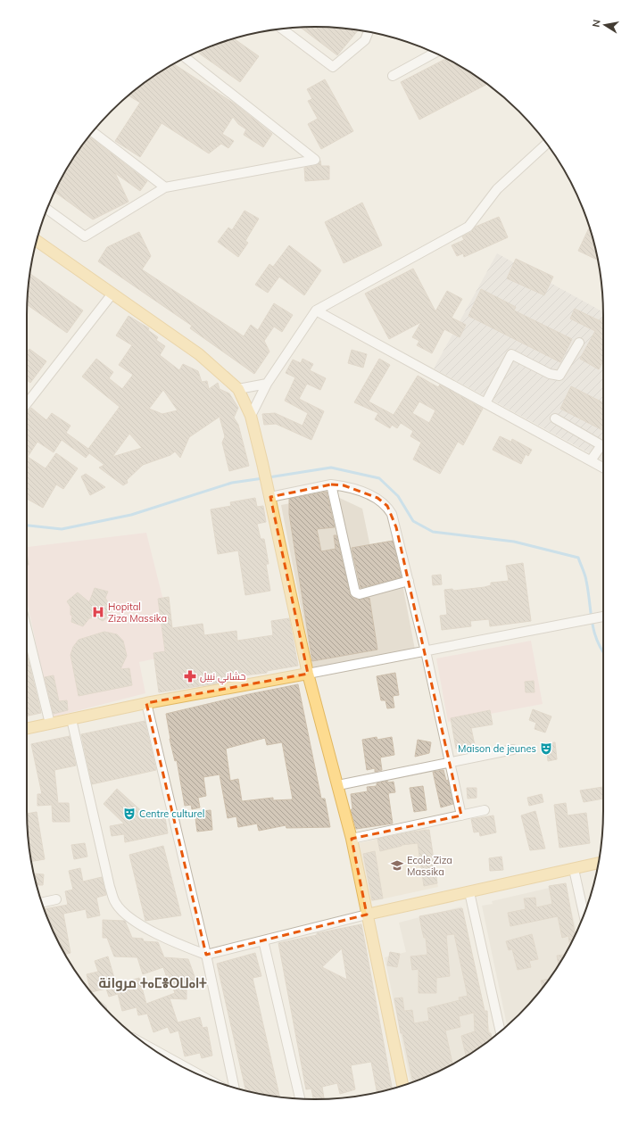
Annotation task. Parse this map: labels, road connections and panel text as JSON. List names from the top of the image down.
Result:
{
  "districts": ["مروانة ⵜⴰⵎⴻⵔⵡⴰⵏⵜ"],
  "places": {
    "hospital": ["Hopital Ziza Massika"],
    "pharmacy": ["حشاني نبيل"],
    "theatre": ["Maison de jeunes", "Centre culturel"],
    "school or university": ["Ecole Ziza Massika"]
  },
  "north": "left"
}
